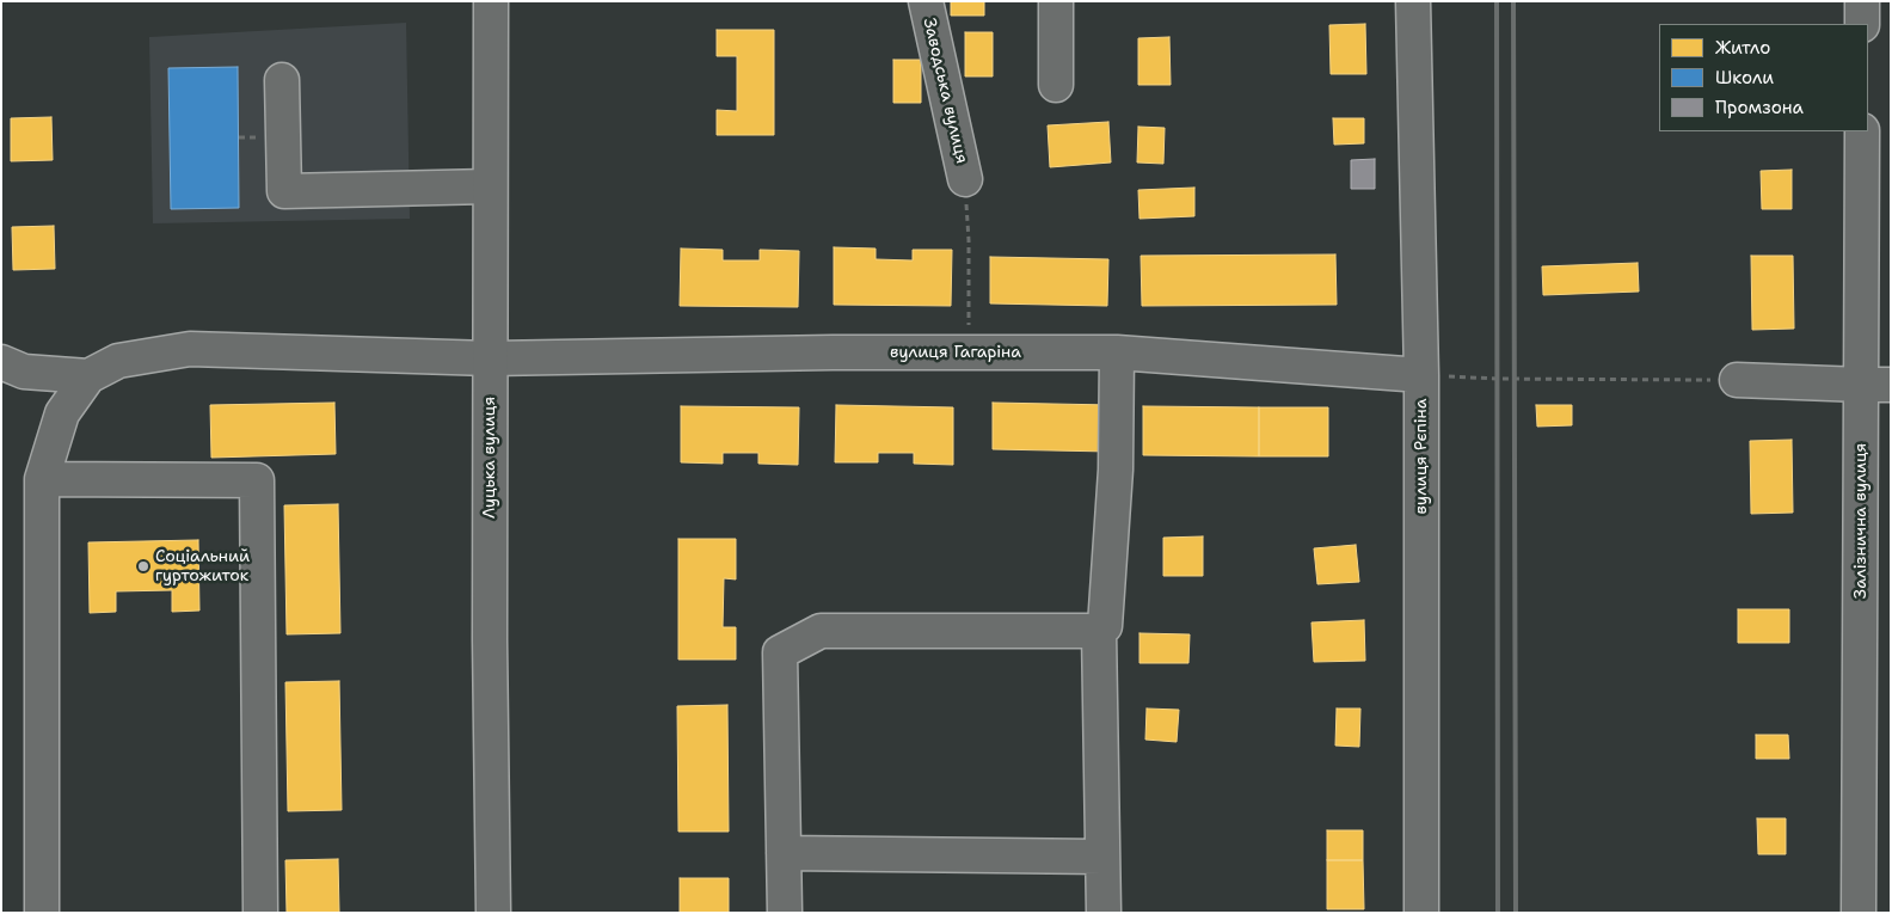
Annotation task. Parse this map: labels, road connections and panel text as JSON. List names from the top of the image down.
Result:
{
  "streets": {
    "street": [
      "Заводська вулиця",
      "вулиця Гагаріна",
      "вулиця Рєпіна",
      "Луцька вулиця",
      "Залізнична вулиця"
    ]
  },
  "crossings": [
    ["вулиця Гагаріна", "вулиця Рєпіна"],
    ["вулиця Гагаріна", "Луцька вулиця"]
  ],
  "places": ["Соціальний гуртожиток"],
  "legend": ["Житло", "Школи", "Промзона"]
}
